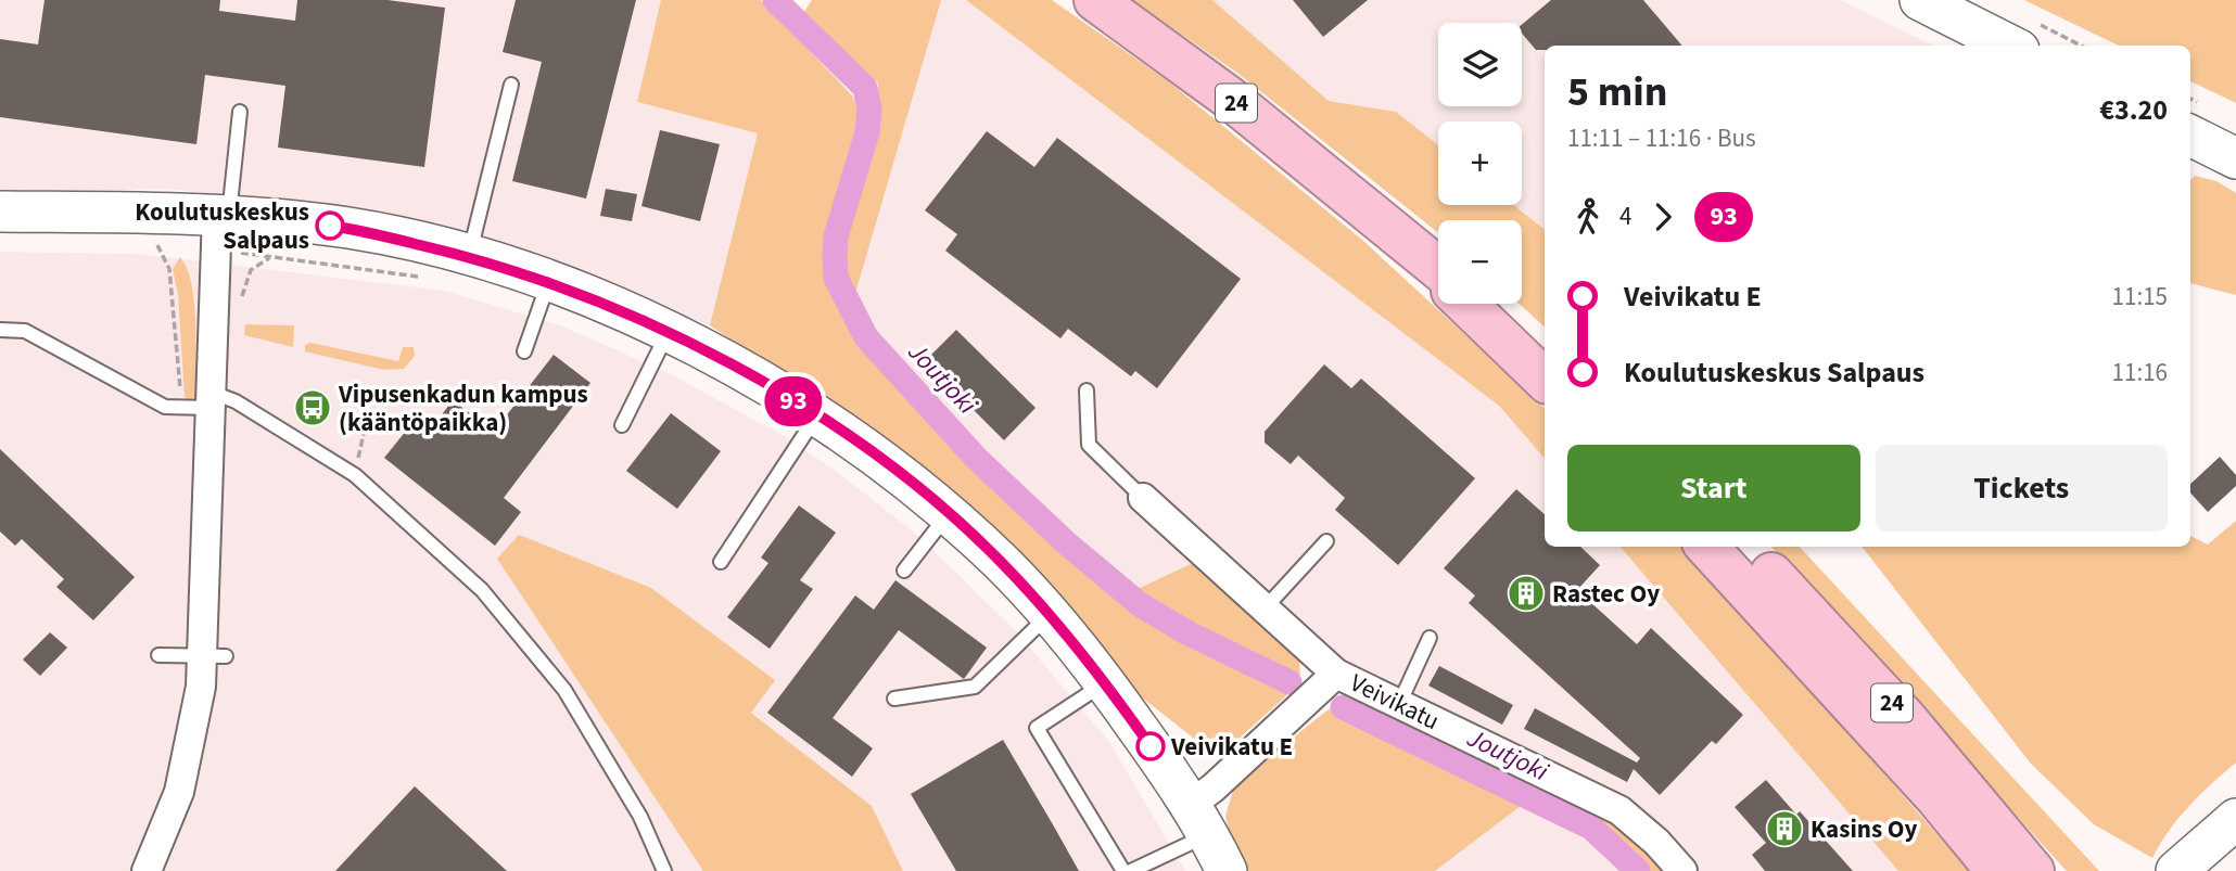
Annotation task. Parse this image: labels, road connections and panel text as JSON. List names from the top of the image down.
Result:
{
  "streets": {
    "highway": ["24"],
    "street": ["Veivikatu"]
  },
  "water": ["Joutjoki"],
  "places": {
    "other": ["Koulutuskeskus Salpaus", "Veivikatu E"],
    "bus stop": ["Vipusenkadun kampus (kääntöpaikka)"],
    "building": ["Rastec Oy", "Kasins Oy"]
  },
  "lines": ["bus line 93"],
  "page": {
    "on_map": "93",
    "map_buttons": ["+", "−"],
    "heading": ["5 min", "11:11 – 11:16 · Bus", "€3.20"],
    "legs": ["4", "93"],
    "list": [
      {
        "name": "Veivikatu E",
        "value": "11:15"
      },
      {
        "name": "Koulutuskeskus Salpaus",
        "value": "11:16"
      }
    ],
    "buttons": ["Start", "Tickets"]
  }
}
